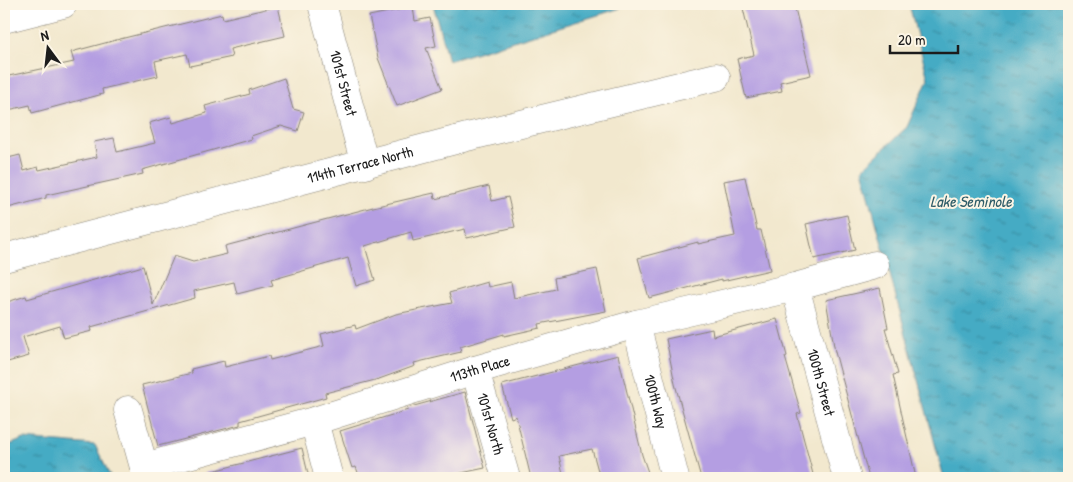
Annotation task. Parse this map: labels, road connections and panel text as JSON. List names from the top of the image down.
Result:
{
  "streets": {
    "street": [
      "101st Street",
      "114th Terrace North",
      "113th Place",
      "100th Street",
      "100th Way",
      "101st North"
    ]
  },
  "crossings": [
    ["101st Street", "114th Terrace North"],
    ["113th Place", "100th Street"],
    ["113th Place", "100th Way"],
    ["113th Place", "101st North"]
  ],
  "water": ["Lake Seminole"],
  "scale_bar": "20 m",
  "north": "top"
}
